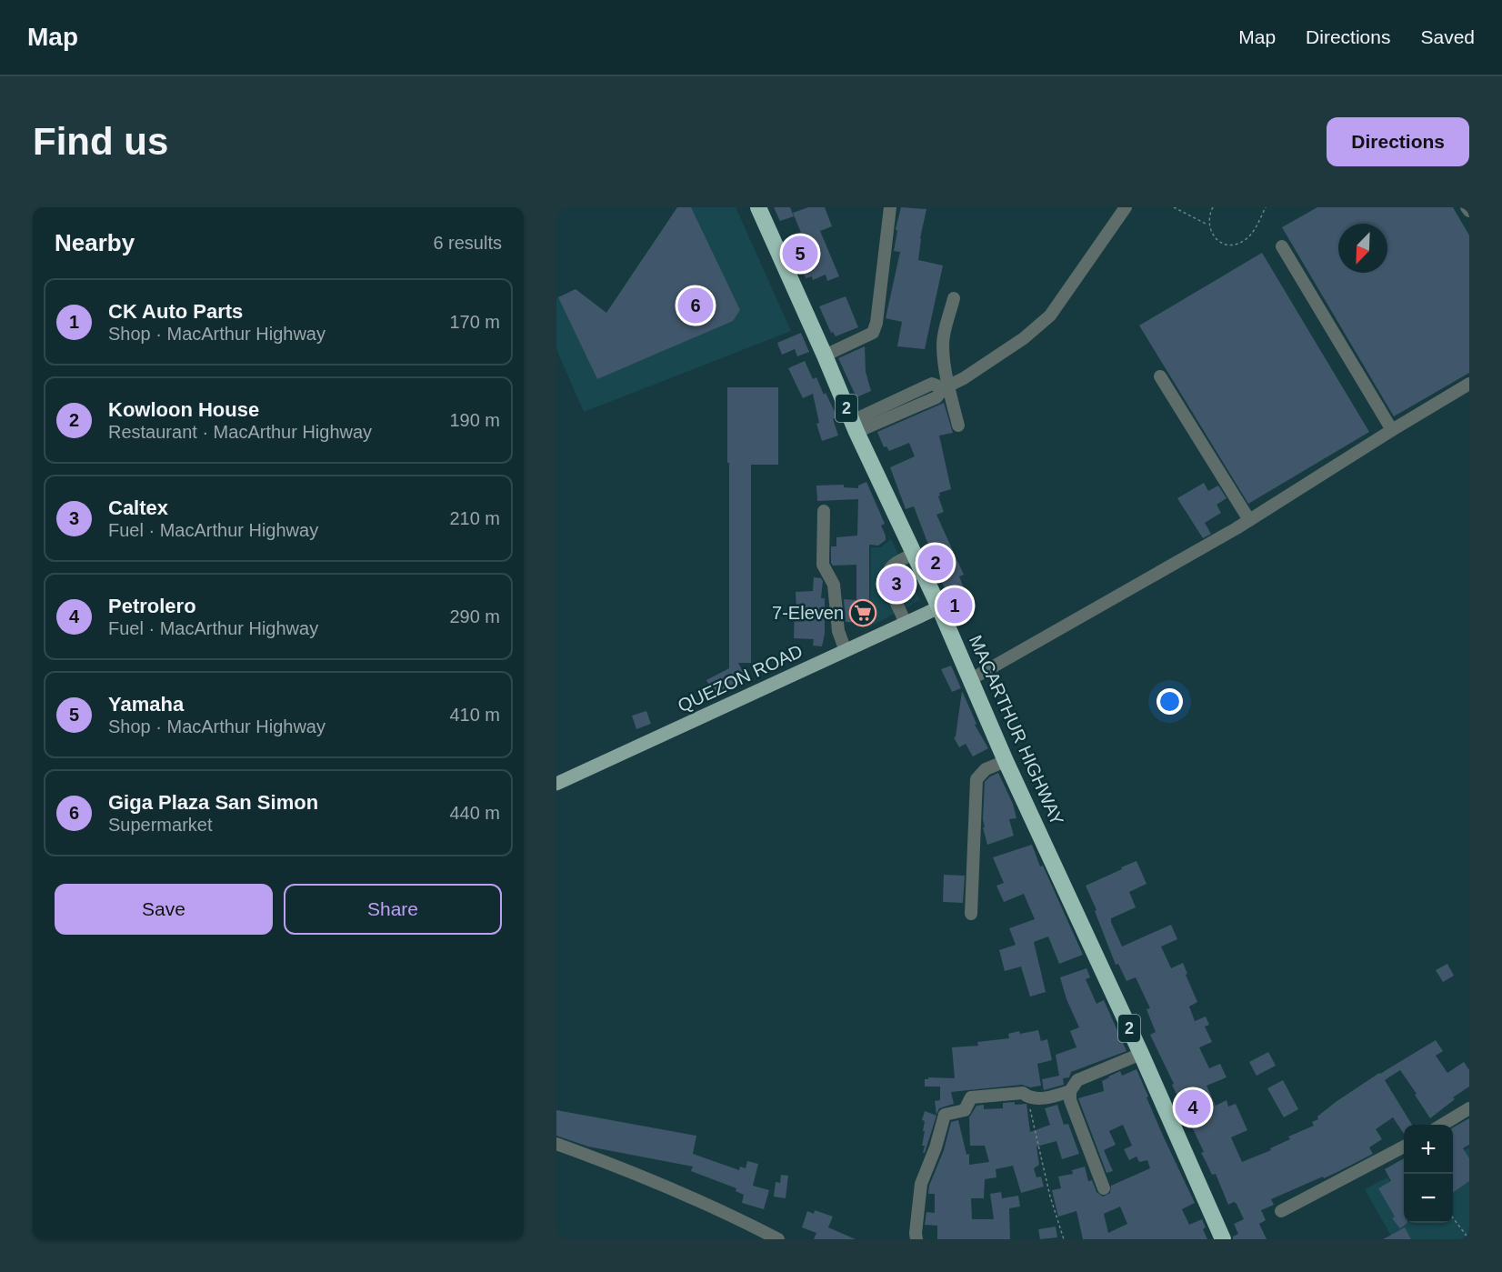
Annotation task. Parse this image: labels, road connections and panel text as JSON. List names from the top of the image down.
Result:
{
  "streets": {
    "highway": ["2", "MACARTHUR HIGHWAY"],
    "main road": ["QUEZON ROAD"]
  },
  "crossings": [
    ["QUEZON ROAD", "MACARTHUR HIGHWAY"]
  ],
  "places": {
    "supermarket": ["7-Eleven"]
  },
  "north": "bottom left",
  "page": {
    "header": "Map",
    "nav": ["Map", "Directions", "Saved"],
    "buttons": [
      "Directions",
      ["Save", "Share"]
    ],
    "title": "Find us",
    "heading": ["Nearby", "6 results"],
    "pins": [
      "5",
      "6",
      "2",
      "3",
      "1",
      "4"
    ],
    "list": [
      {
        "mark": "1",
        "name": "CK Auto Parts",
        "note": "Shop · MacArthur Highway",
        "value": "170 m"
      },
      {
        "mark": "2",
        "name": "Kowloon House",
        "note": "Restaurant · MacArthur Highway",
        "value": "190 m"
      },
      {
        "mark": "3",
        "name": "Caltex",
        "note": "Fuel · MacArthur Highway",
        "value": "210 m"
      },
      {
        "mark": "4",
        "name": "Petrolero",
        "note": "Fuel · MacArthur Highway",
        "value": "290 m"
      },
      {
        "mark": "5",
        "name": "Yamaha",
        "note": "Shop · MacArthur Highway",
        "value": "410 m"
      },
      {
        "mark": "6",
        "name": "Giga Plaza San Simon",
        "note": "Supermarket",
        "value": "440 m"
      }
    ],
    "map_buttons": ["+", "−"]
  }
}
